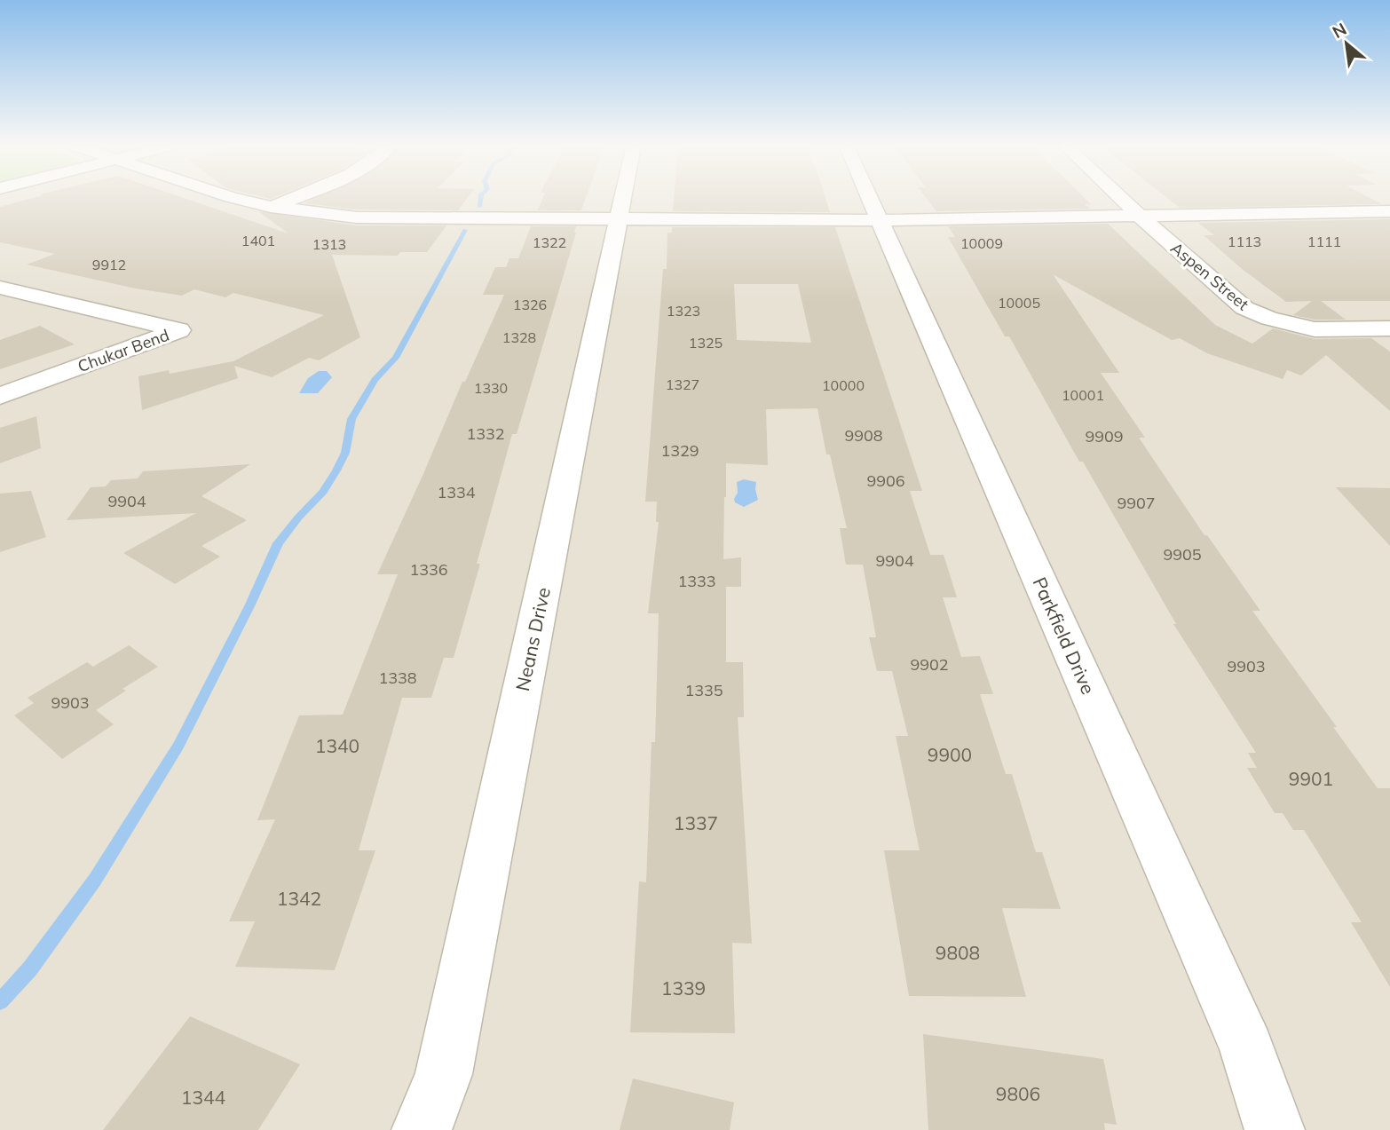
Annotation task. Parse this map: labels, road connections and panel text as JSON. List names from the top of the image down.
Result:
{
  "streets": {
    "street": [
      "Aspen Street",
      "Chukar Bend",
      "Parkfield Drive",
      "Neans Drive"
    ]
  },
  "house_numbers": [
    "1401",
    "1113",
    "1111",
    "1322",
    "10009",
    "1313",
    "9912",
    "10005",
    "1326",
    "1323",
    "1328",
    "1325",
    "1327",
    "10000",
    "1330",
    "10001",
    "1332",
    "9908",
    "9909",
    "1329",
    "9906",
    "1334",
    "9904",
    "9907",
    "9905",
    "9904",
    "1336",
    "1333",
    "9902",
    "9903",
    "1338",
    "1335",
    "9903",
    "1340",
    "9900",
    "9901",
    "1337",
    "1342",
    "9808",
    "1339",
    "9806",
    "1344"
  ],
  "north": "top left"
}
